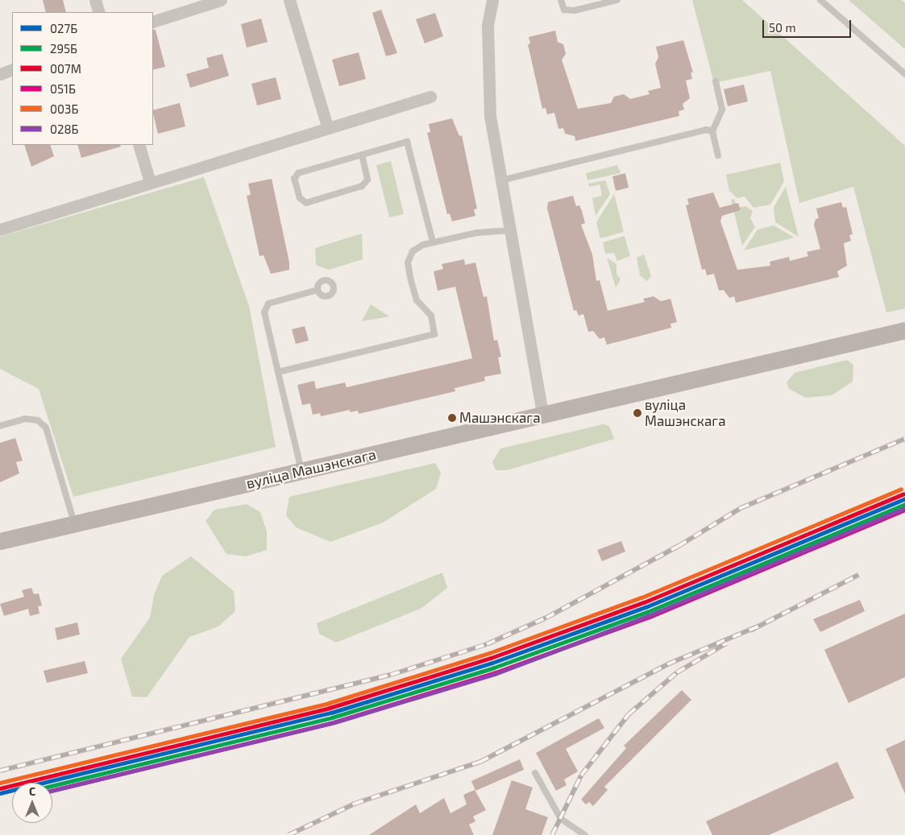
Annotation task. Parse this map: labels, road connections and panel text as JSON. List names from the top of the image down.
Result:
{
  "streets": {
    "main road": ["вуліца Машэнскага"]
  },
  "places": ["вуліца Машэнскага", "Машэнскага"],
  "lines": [
    "transit line 003Б",
    "transit line 007М",
    "transit line 027Б",
    "transit line 295Б",
    "transit line 028Б",
    "transit line 051Б"
  ],
  "legend": [
    "027Б",
    "295Б",
    "007М",
    "051Б",
    "003Б",
    "028Б"
  ],
  "scale_bar": "50 m",
  "north": "top"
}
